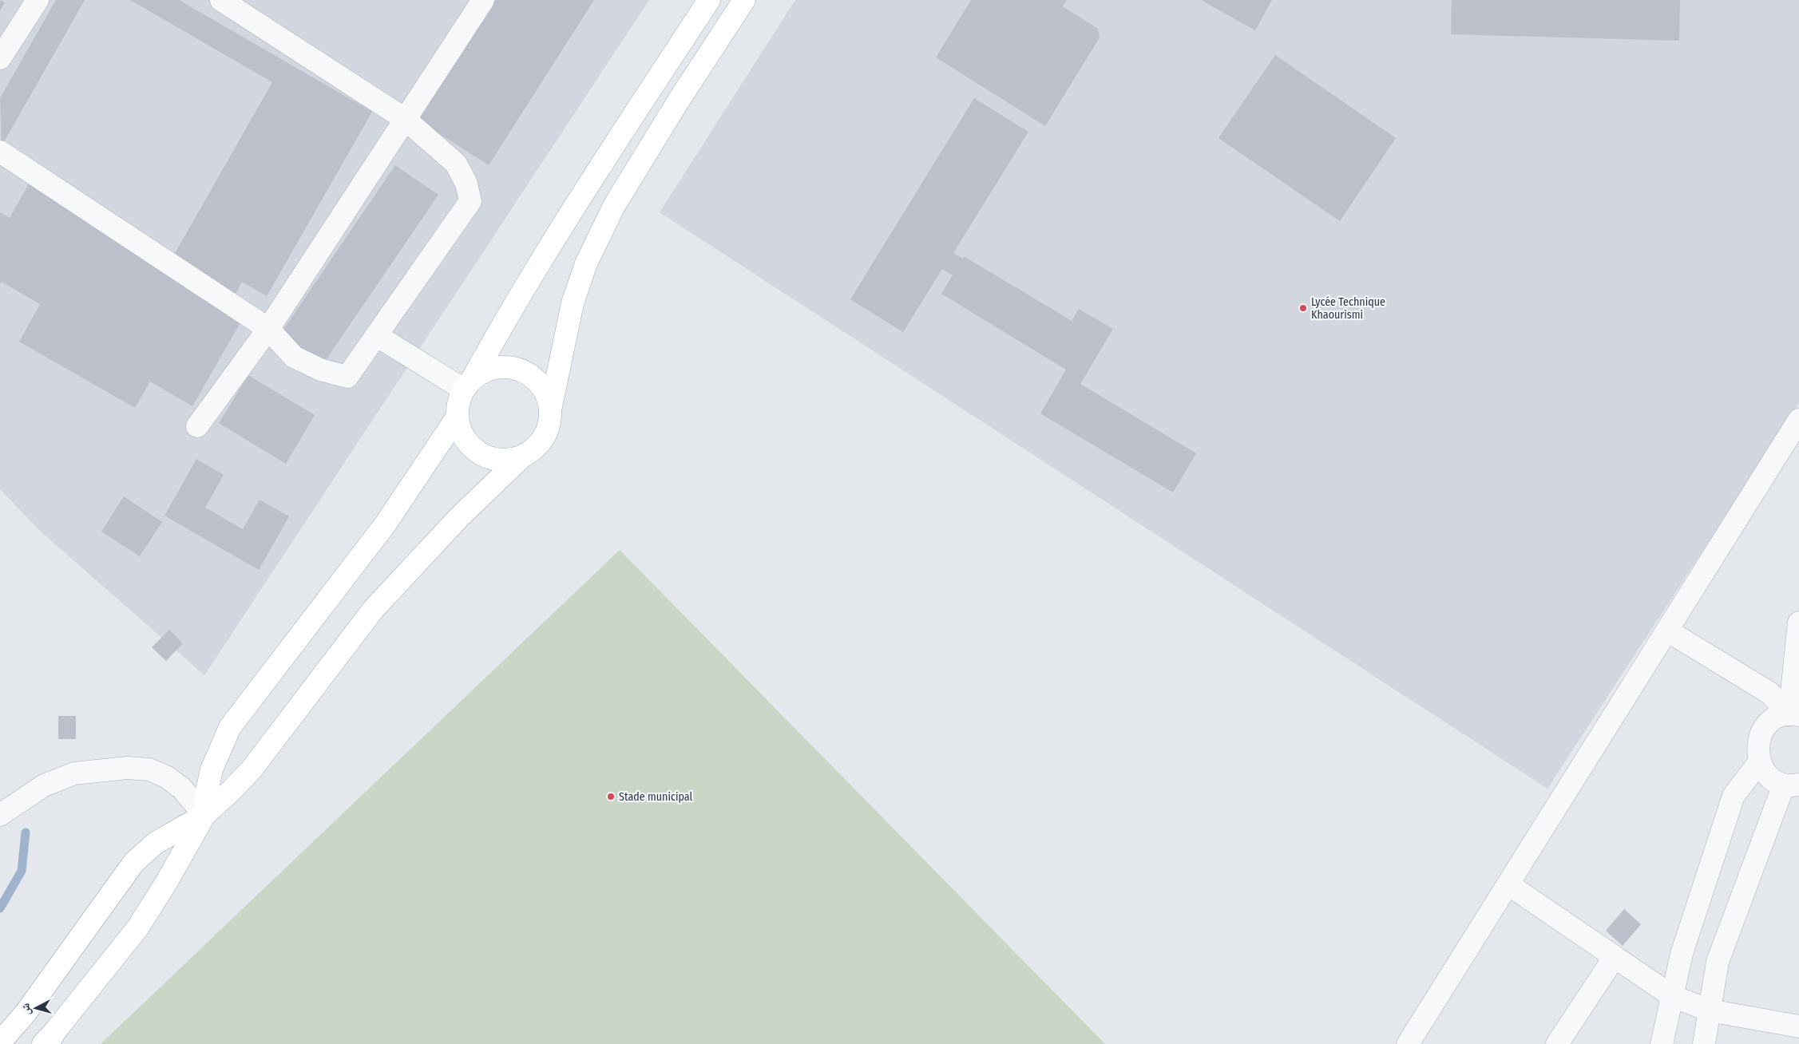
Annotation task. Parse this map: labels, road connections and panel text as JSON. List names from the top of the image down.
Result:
{
  "places": ["Lycée Technique Khaourismi", "Stade municipal"],
  "north": "left"
}
